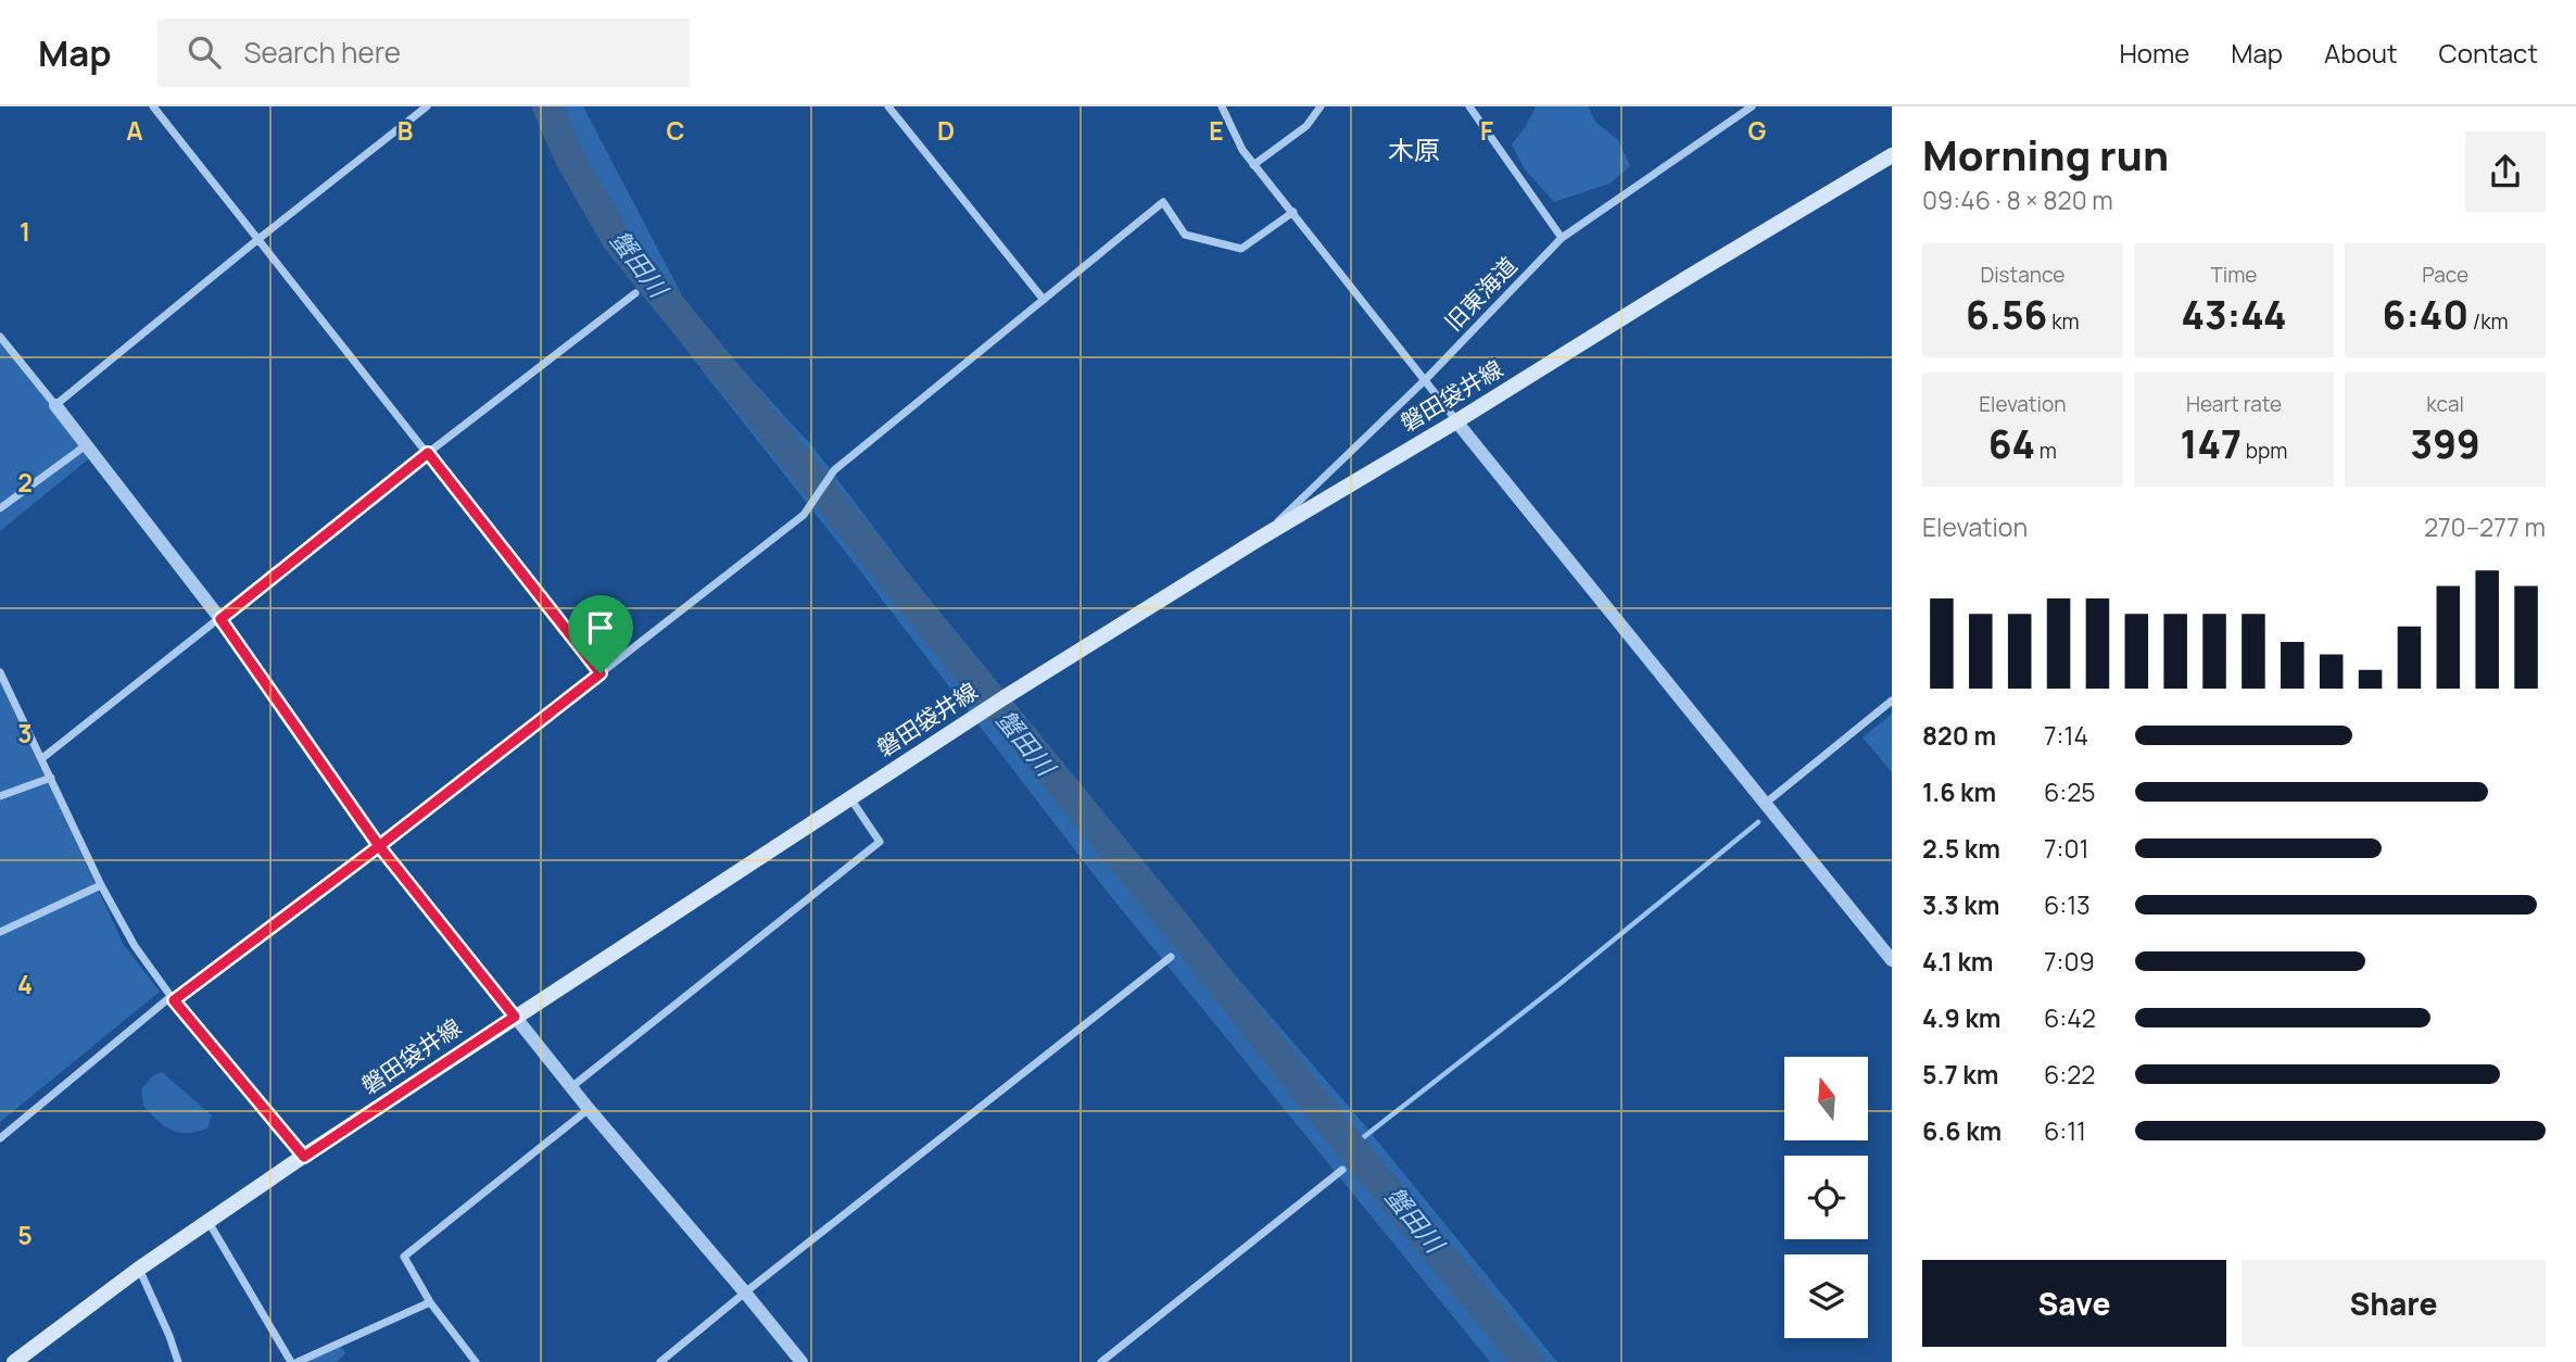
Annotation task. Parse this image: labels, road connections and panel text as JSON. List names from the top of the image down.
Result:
{
  "streets": {
    "main road": ["磐田袋井線"],
    "street": ["旧東海道"]
  },
  "crossings": [
    ["旧東海道", "磐田袋井線"]
  ],
  "districts": ["木原"],
  "water": ["蟹田川"],
  "north": "top",
  "page": {
    "header": "Map",
    "search": "Search here",
    "nav": [
      "Home",
      "Map",
      "About",
      "Contact"
    ],
    "heading": ["Morning run", "09:46 · 8 × 820 m"],
    "stats": [
      ["Distance", "6.56 km"],
      ["Time", "43:44"],
      ["Pace", "6:40 /km"],
      ["Elevation", "64 m"],
      ["Heart rate", "147 bpm"],
      ["kcal", "399"]
    ],
    "chart": ["Elevation", "270–277 m"],
    "list": [
      {
        "name": "820 m",
        "note": "7:14"
      },
      {
        "name": "1.6 km",
        "note": "6:25"
      },
      {
        "name": "2.5 km",
        "note": "7:01"
      },
      {
        "name": "3.3 km",
        "note": "6:13"
      },
      {
        "name": "4.1 km",
        "note": "7:09"
      },
      {
        "name": "4.9 km",
        "note": "6:42"
      },
      {
        "name": "5.7 km",
        "note": "6:22"
      },
      {
        "name": "6.6 km",
        "note": "6:11"
      }
    ],
    "buttons": ["Save", "Share"]
  },
  "grid": {
    "columns": [
      "A",
      "B",
      "C",
      "D",
      "E",
      "F",
      "G"
    ],
    "rows": [
      "1",
      "2",
      "3",
      "4",
      "5"
    ]
  }
}
